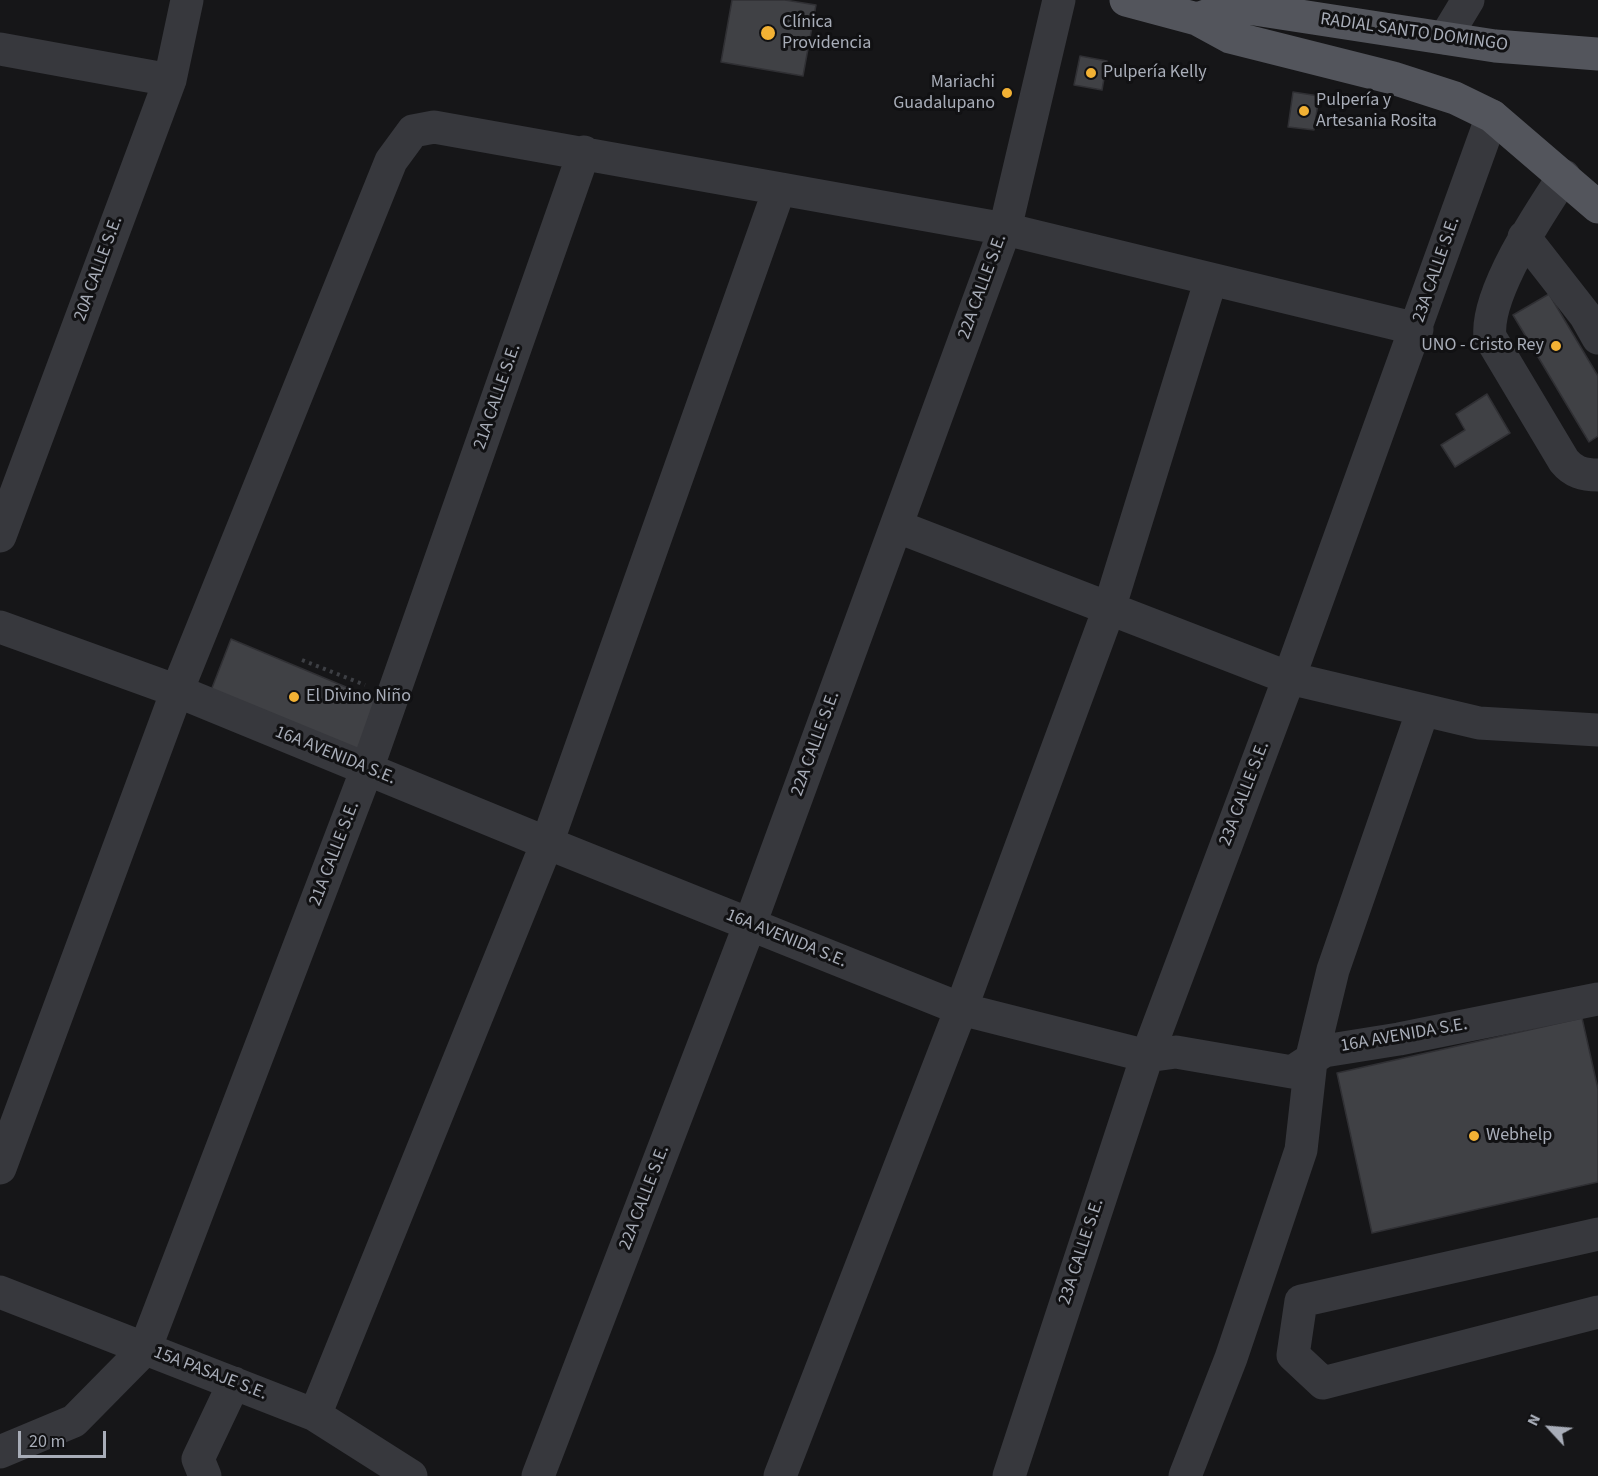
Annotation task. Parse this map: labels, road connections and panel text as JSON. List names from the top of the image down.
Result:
{
  "streets": {
    "main road": ["RADIAL SANTO DOMINGO"],
    "street": [
      "20A CALLE S.E.",
      "23A CALLE S.E.",
      "22A CALLE S.E.",
      "21A CALLE S.E.",
      "16A AVENIDA S.E.",
      "15A PASAJE S.E."
    ]
  },
  "crossings": [
    ["23A CALLE S.E.", "16A AVENIDA S.E."],
    ["22A CALLE S.E.", "16A AVENIDA S.E."],
    ["21A CALLE S.E.", "16A AVENIDA S.E."],
    ["21A CALLE S.E.", "15A PASAJE S.E."]
  ],
  "places": [
    "Clínica Providencia",
    "Pulpería Kelly",
    "Mariachi Guadalupano",
    "Pulpería y Artesania Rosita",
    "UNO - Cristo Rey",
    "El Divino Niño",
    "Webhelp"
  ],
  "scale_bar": "20 m",
  "north": "top left"
}
